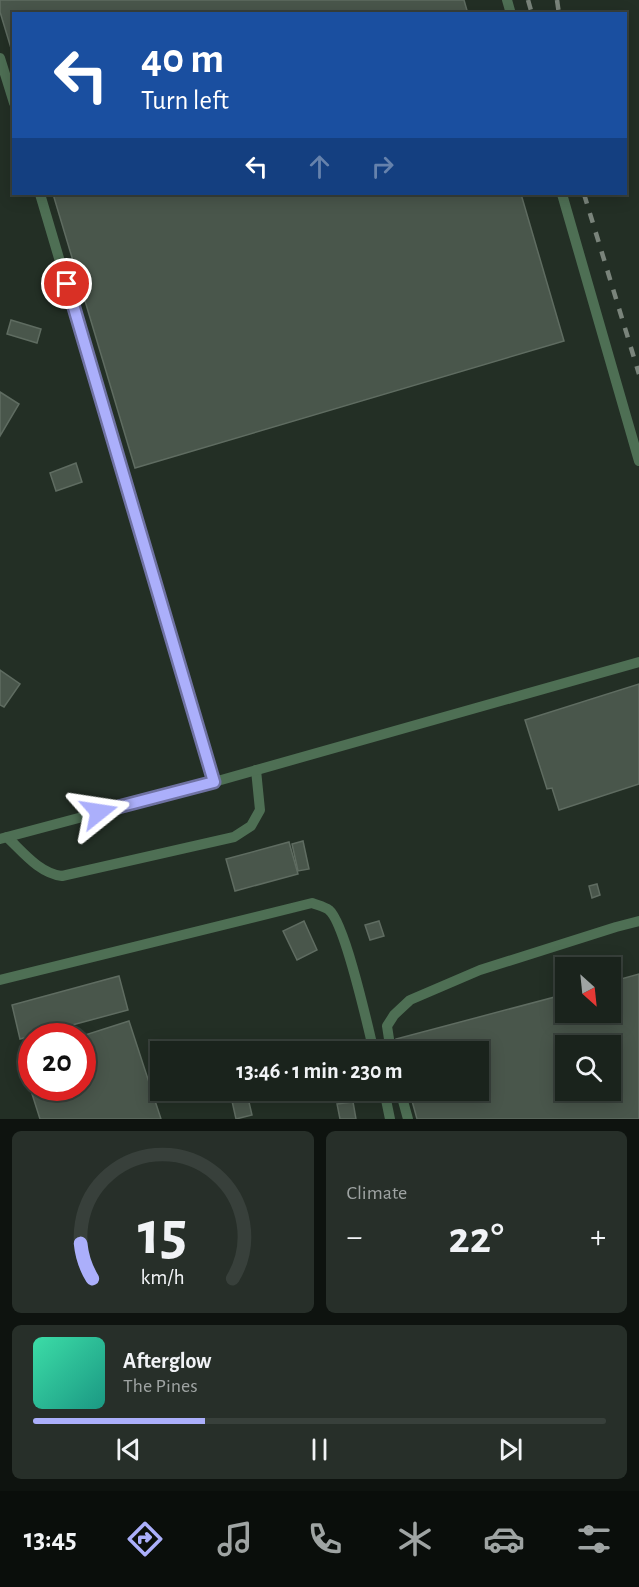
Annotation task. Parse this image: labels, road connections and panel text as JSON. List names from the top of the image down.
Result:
{
  "north": "bottom right",
  "page": {
    "turn": ["40 m", "Turn left"],
    "limit": "20",
    "trip": "13:46 · 1 min · 230 m",
    "tile": "Climate",
    "heat": ["−", "22°", "+"],
    "song": ["Afterglow", "The Pines"],
    "tabs": "13:45",
    "gauge": ["15", "km/h"]
  }
}
